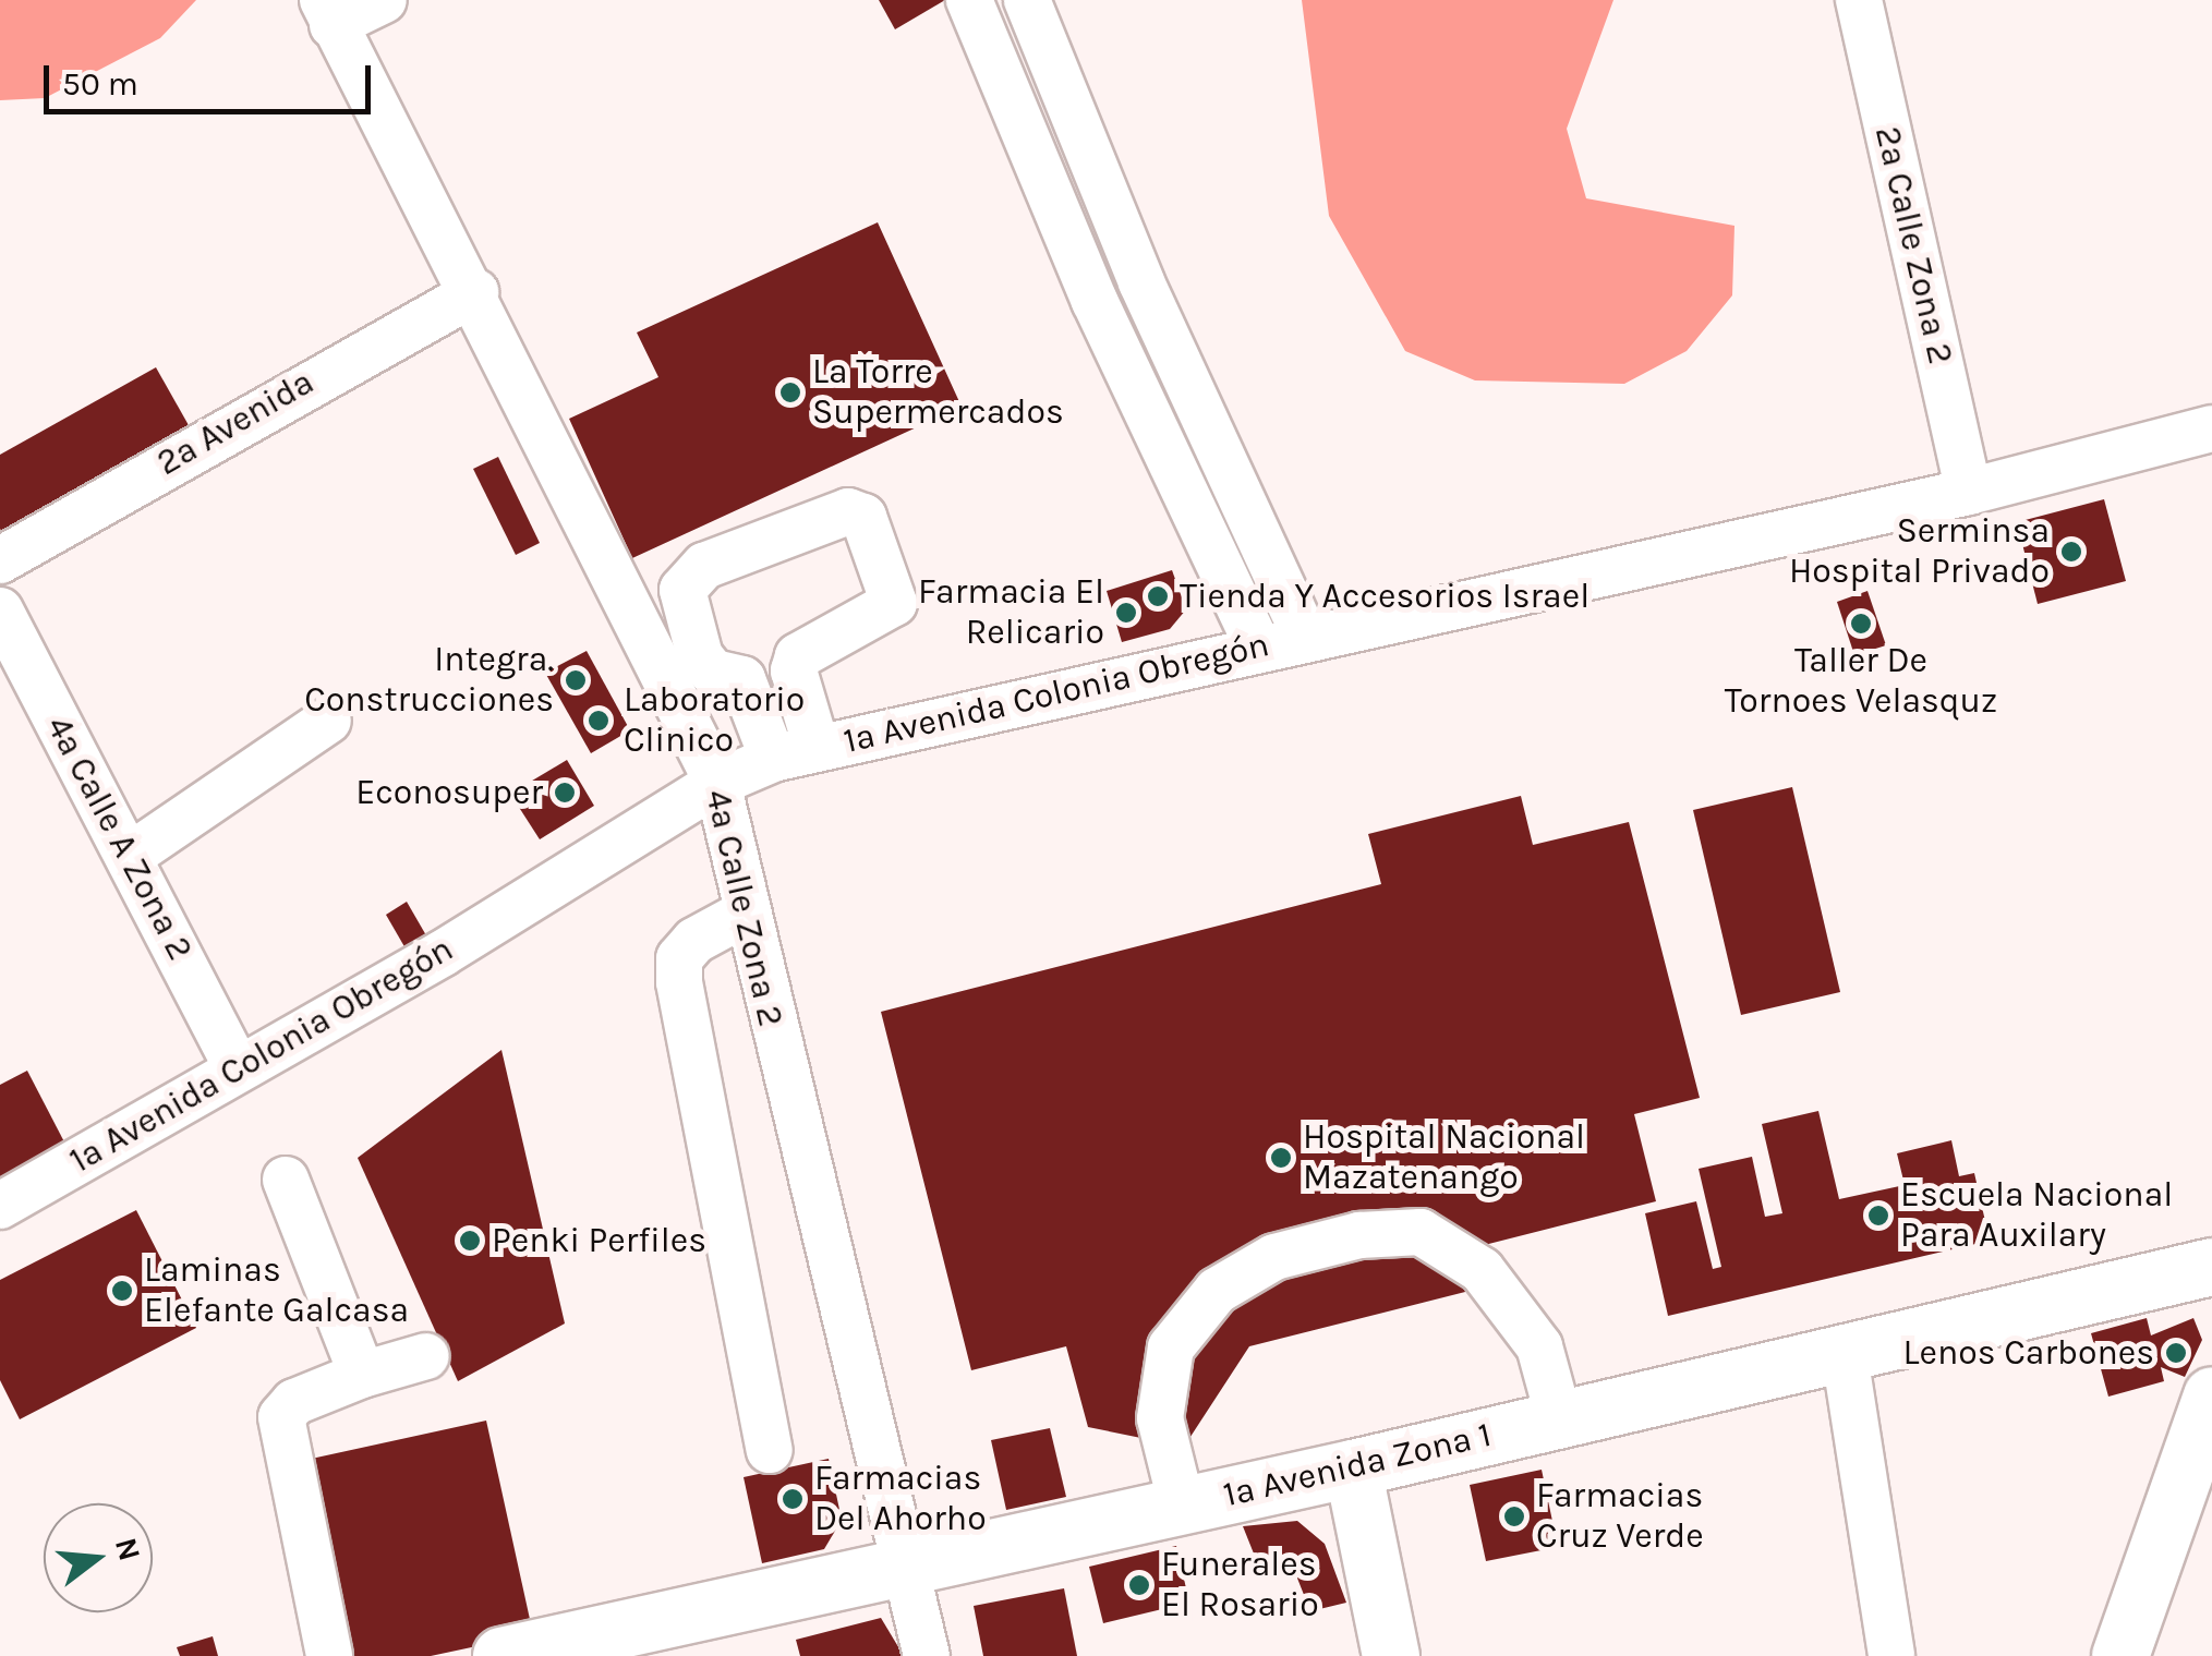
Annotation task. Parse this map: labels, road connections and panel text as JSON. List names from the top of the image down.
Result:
{
  "streets": {
    "main road": ["1a Avenida Zona 1"],
    "street": [
      "2a Calle Zona 2",
      "2a Avenida",
      "1a Avenida Colonia Obregón",
      "4a Calle A Zona 2",
      "4a Calle Zona 2"
    ]
  },
  "crossings": [
    ["2a Calle Zona 2", "1a Avenida Colonia Obregón"],
    ["2a Avenida", "4a Calle Zona 2"],
    ["1a Avenida Colonia Obregón", "4a Calle A Zona 2"],
    ["1a Avenida Colonia Obregón", "4a Calle Zona 2"],
    ["4a Calle Zona 2", "1a Avenida Zona 1"]
  ],
  "places": [
    "La Torre Supermercados",
    "Serminsa Hospital Privado",
    "Tienda Y Accesorios Israel",
    "Farmacia El Relicario",
    "Taller De Tornoes Velasquz",
    "Integra. Construcciones",
    "Laboratorio Clinico",
    "Econosuper",
    "Hospital Nacional Mazatenango",
    "Escuela Nacional Para Auxilary",
    "Penki Perfiles",
    "Laminas Elefante Galcasa",
    "Lenos Carbones",
    "Farmacias Del Ahorho",
    "Farmacias Cruz Verde",
    "Funerales El Rosario"
  ],
  "scale_bar": "50 m",
  "north": "right"
}
